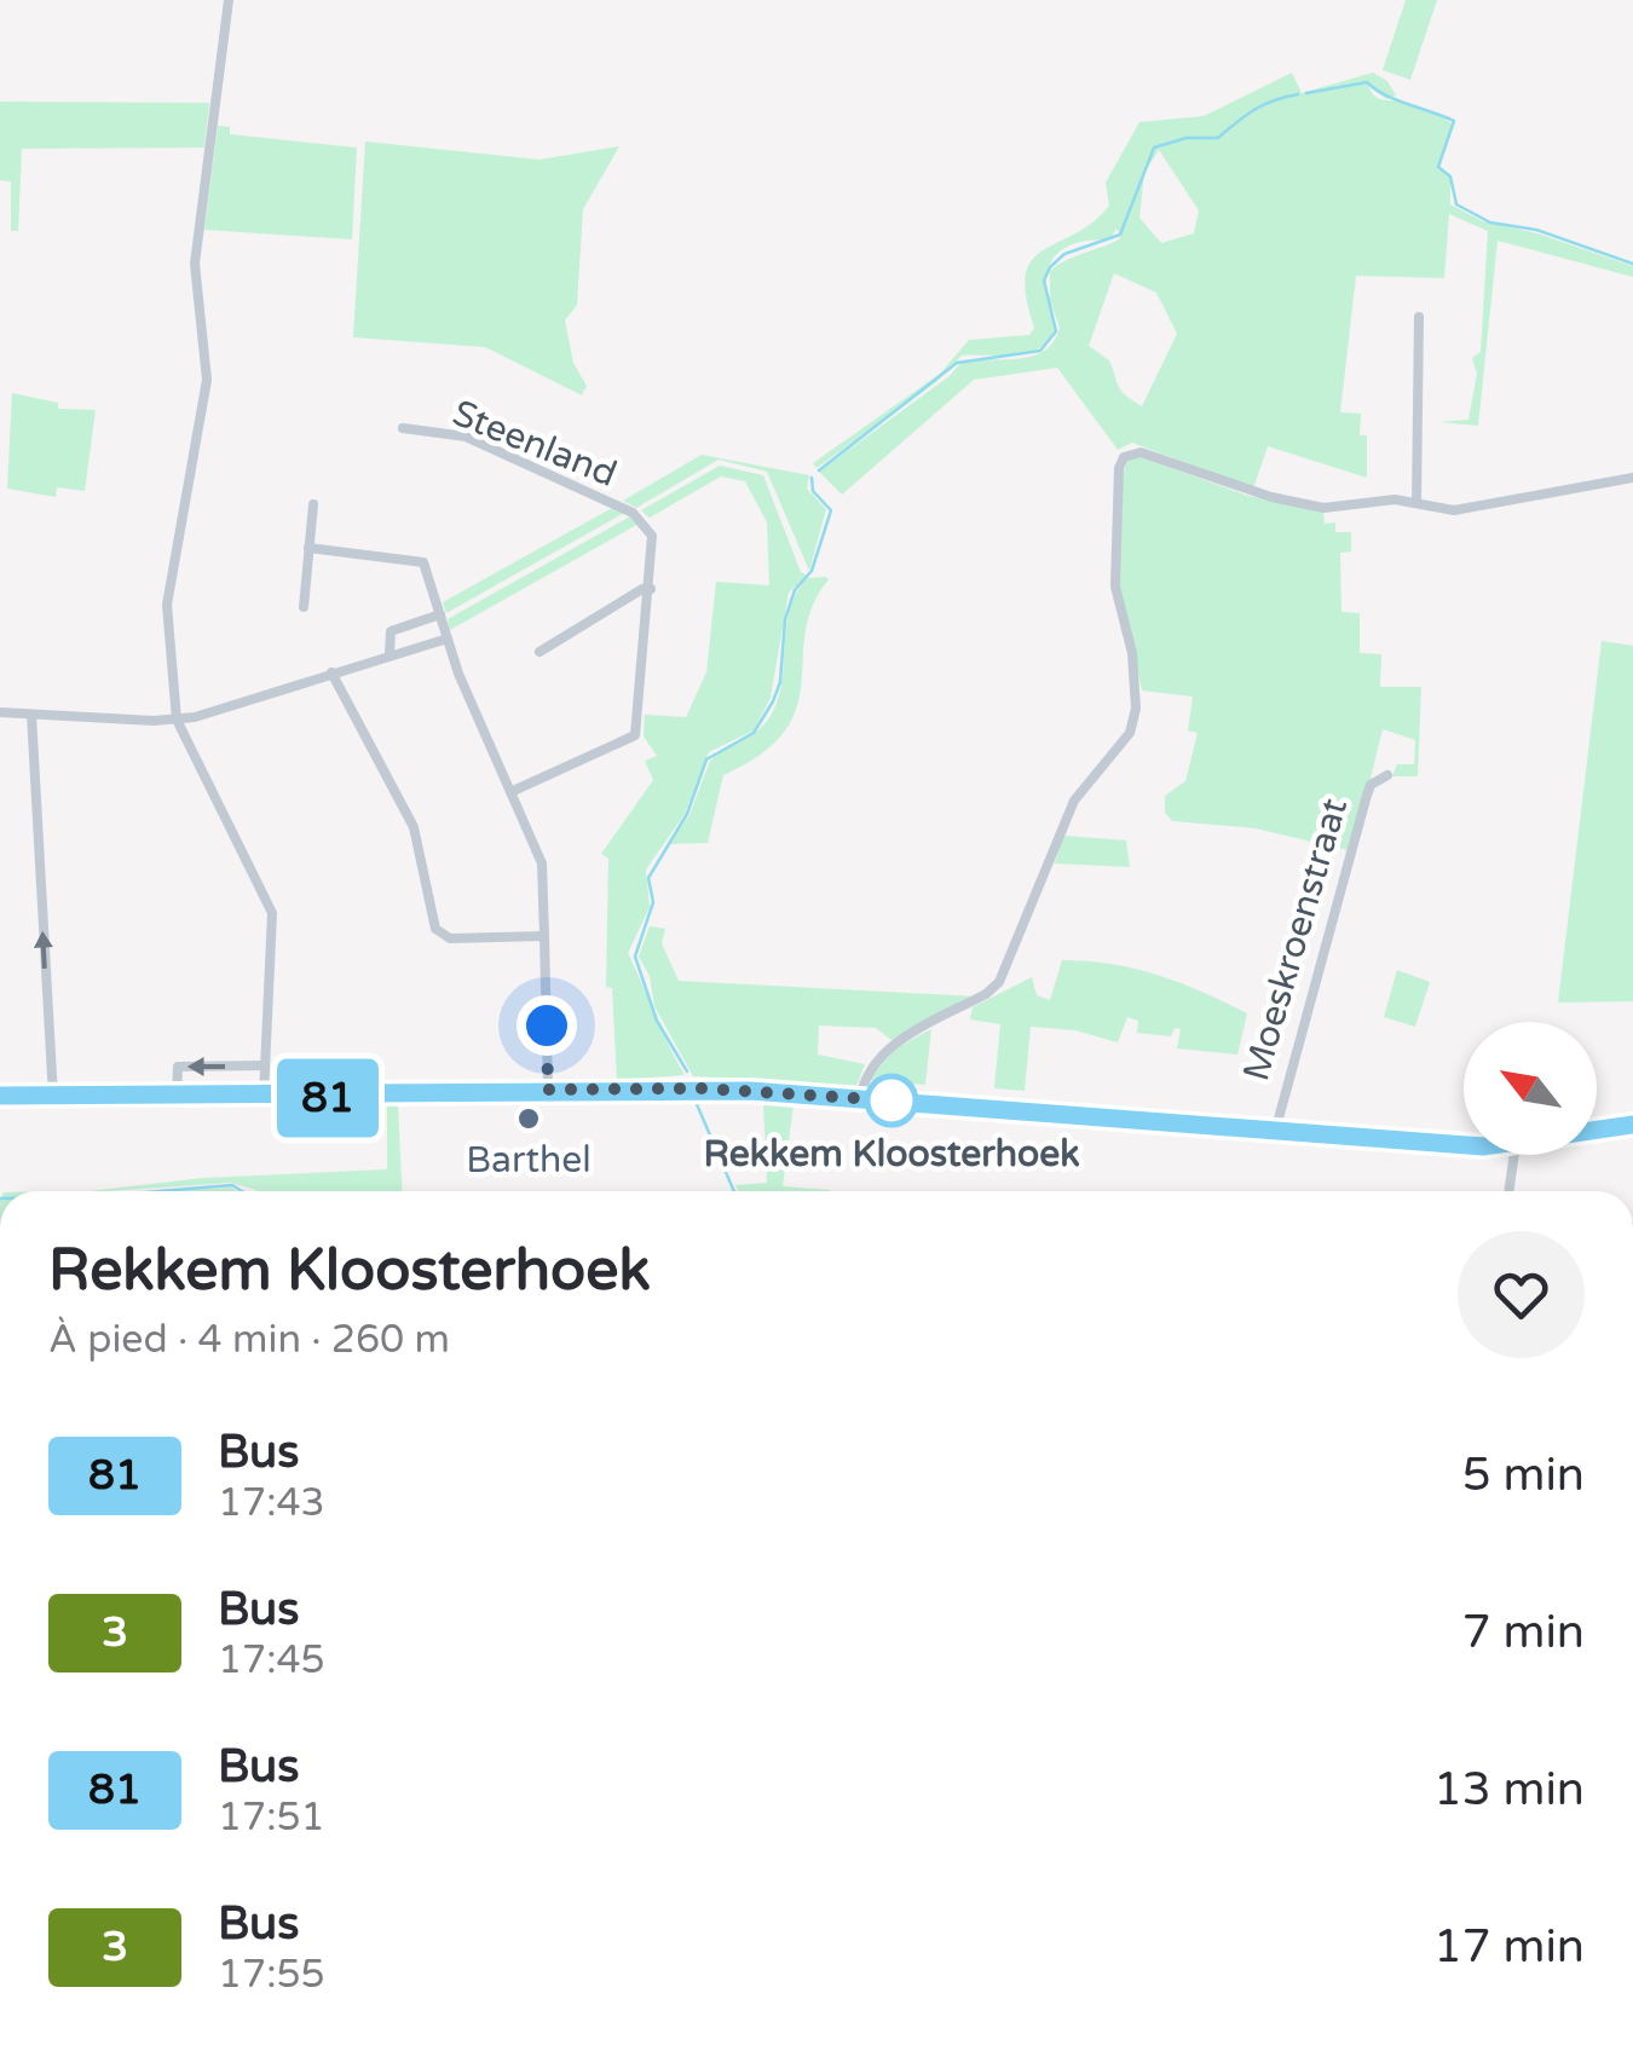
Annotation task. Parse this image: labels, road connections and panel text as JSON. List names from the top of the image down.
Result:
{
  "streets": {
    "main road": ["Moeskroenstraat"],
    "street": ["Steenland"]
  },
  "places": ["Rekkem Kloosterhoek", "Barthel"],
  "lines": ["bus line 81"],
  "north": "top left",
  "page": {
    "on_map": "81",
    "heading": ["Rekkem Kloosterhoek", "À pied · 4 min · 260 m"],
    "list": [
      {
        "mark": "81",
        "name": "Bus",
        "note": "17:43",
        "value": "5 min"
      },
      {
        "mark": "3",
        "name": "Bus",
        "note": "17:45",
        "value": "7 min"
      },
      {
        "mark": "81",
        "name": "Bus",
        "note": "17:51",
        "value": "13 min"
      },
      {
        "mark": "3",
        "name": "Bus",
        "note": "17:55",
        "value": "17 min"
      }
    ]
  }
}
